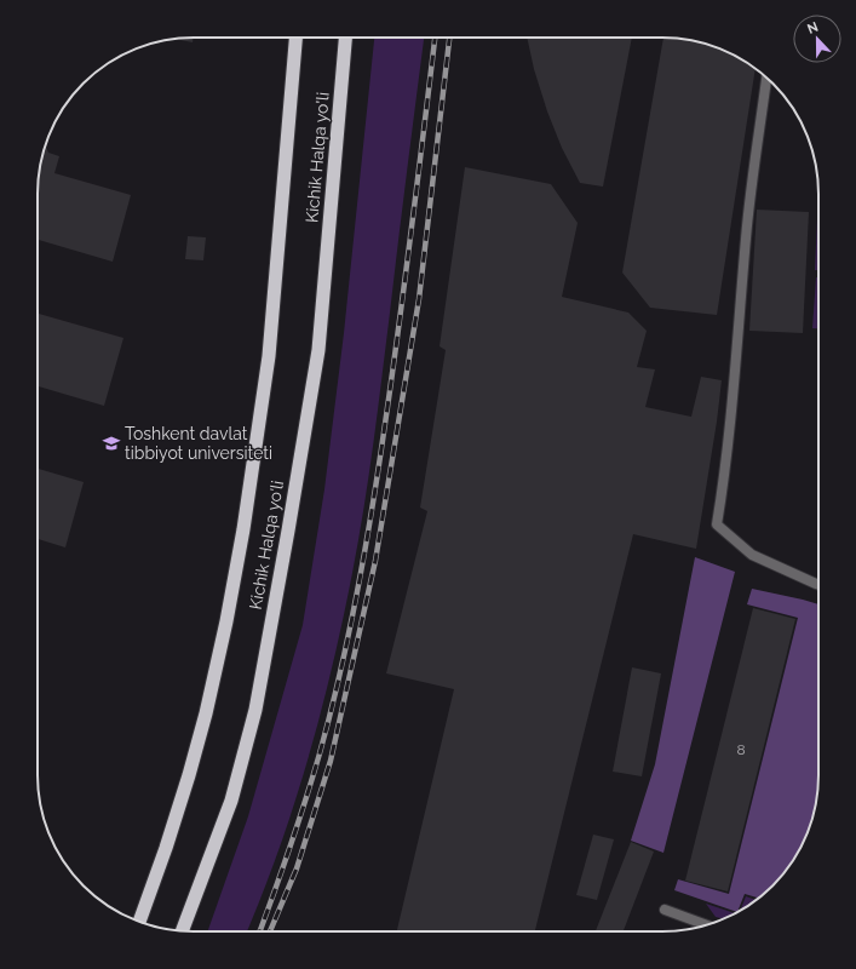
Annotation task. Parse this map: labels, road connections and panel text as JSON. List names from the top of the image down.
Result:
{
  "streets": {
    "highway": ["Kichik Halqa yo'li"]
  },
  "places": {
    "school or university": ["Toshkent davlat tibbiyot universiteti"]
  },
  "house_numbers": ["8"],
  "north": "top"
}
